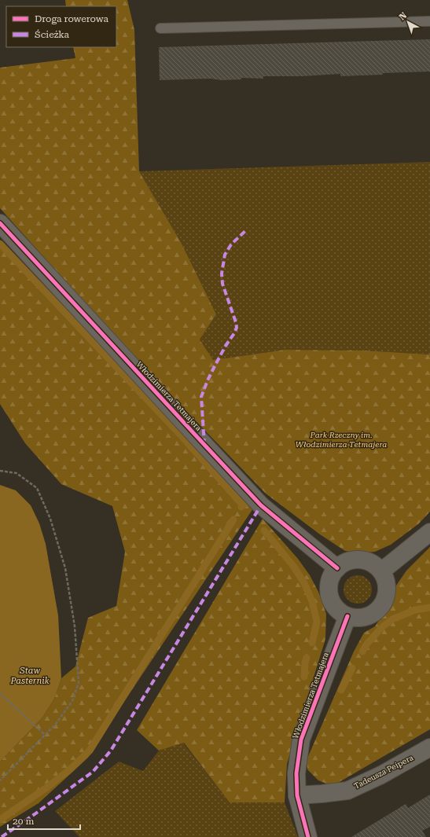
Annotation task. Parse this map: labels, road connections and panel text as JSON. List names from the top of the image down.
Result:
{
  "streets": {
    "street": ["Włodzimierza Tetmajera", "Tadeusza Peipera"]
  },
  "crossings": [
    ["Włodzimierza Tetmajera", "Tadeusza Peipera"]
  ],
  "water": ["Staw Pasternik"],
  "parks": ["Park Rzeczny im. Włodzimierza Tetmajera"],
  "legend": ["Droga rowerowa", "Ścieżka"],
  "scale_bar": "20 m",
  "north": "top left"
}
